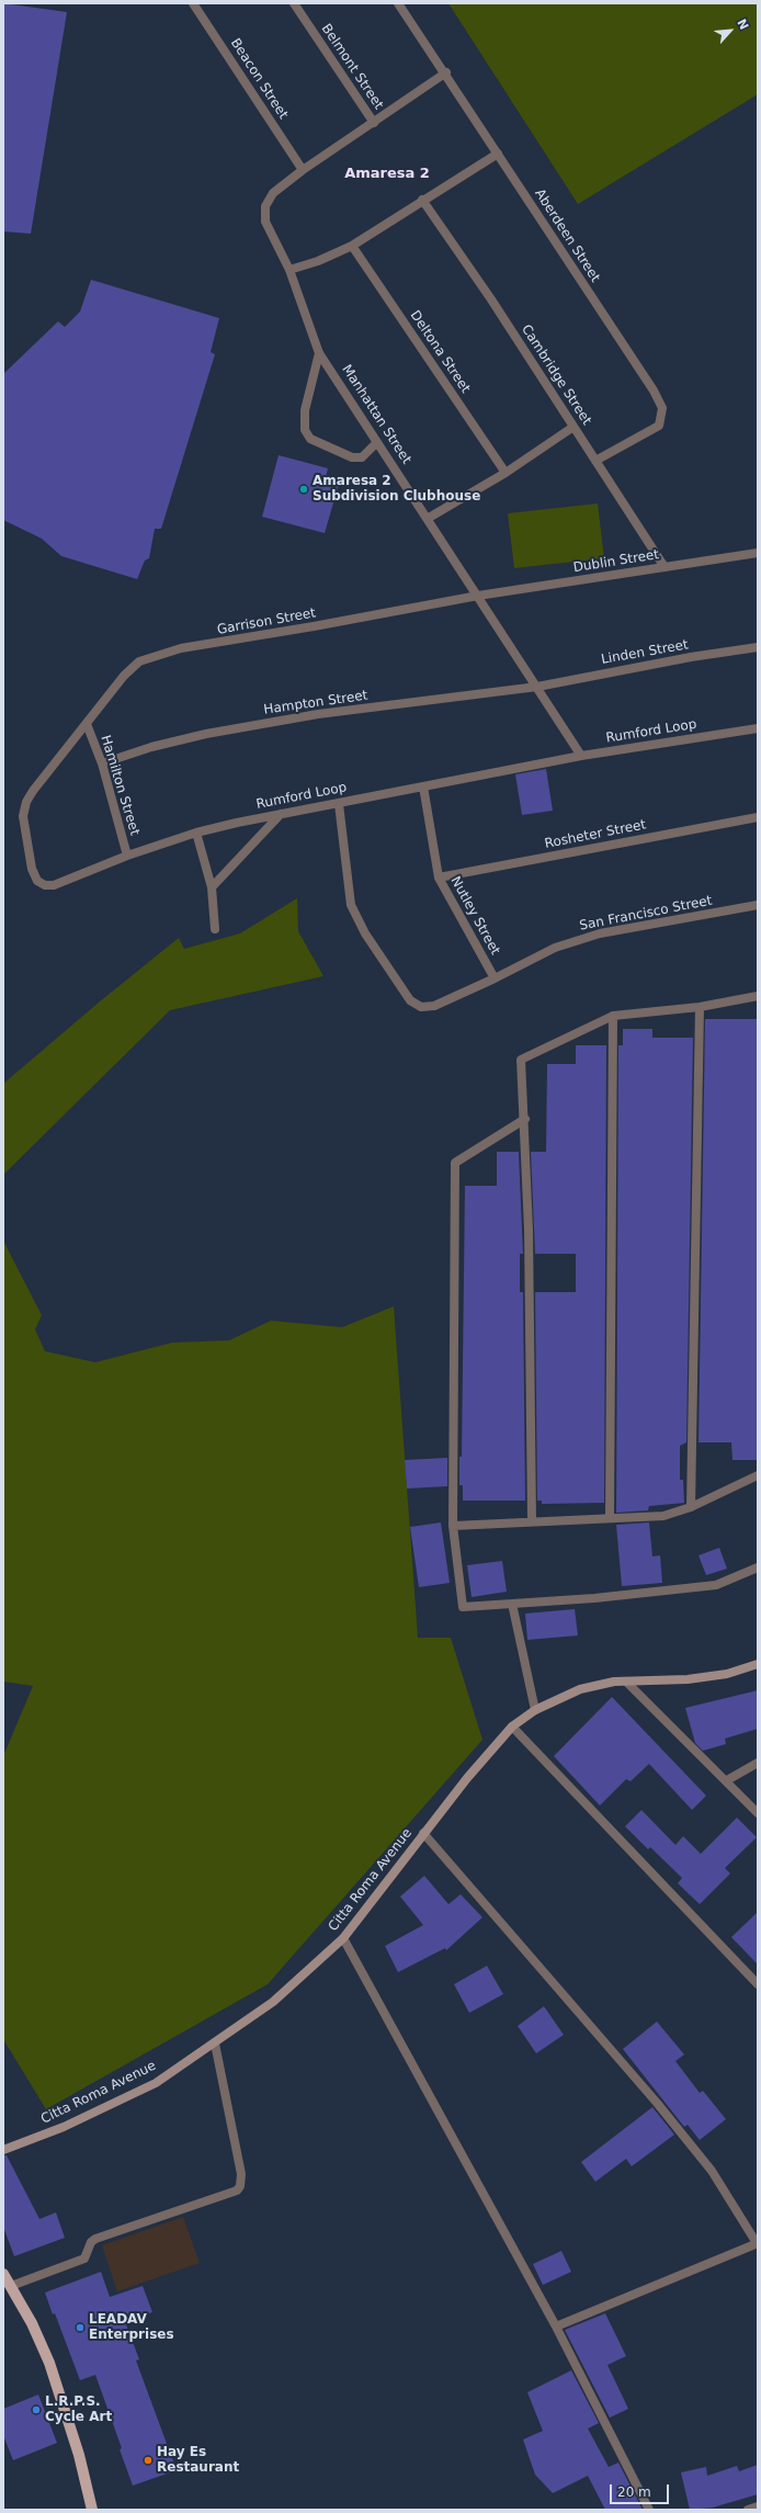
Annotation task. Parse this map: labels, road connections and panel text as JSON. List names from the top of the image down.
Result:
{
  "streets": {
    "street": [
      "Belmont Street",
      "Beacon Street",
      "Aberdeen Street",
      "Deltona Street",
      "Cambridge Street",
      "Manhattan Street",
      "Dublin Street",
      "Garrison Street",
      "Linden Street",
      "Hampton Street",
      "Rumford Loop",
      "Hamilton Street",
      "Rosheter Street",
      "San Francisco Street",
      "Nutley Street",
      "Citta Roma Avenue"
    ]
  },
  "crossings": [
    ["Beacon Street", "Manhattan Street"],
    ["Aberdeen Street", "Cambridge Street"],
    ["Cambridge Street", "Dublin Street"],
    ["Manhattan Street", "Dublin Street"],
    ["Manhattan Street", "Garrison Street"],
    ["Manhattan Street", "Linden Street"],
    ["Manhattan Street", "Hampton Street"],
    ["Manhattan Street", "Rumford Loop"],
    ["Dublin Street", "Garrison Street"],
    ["Garrison Street", "Rumford Loop"],
    ["Garrison Street", "Hamilton Street"],
    ["Linden Street", "Hampton Street"],
    ["Hampton Street", "Hamilton Street"],
    ["Rumford Loop", "Hamilton Street"],
    ["Rumford Loop", "San Francisco Street"],
    ["Rumford Loop", "Nutley Street"],
    ["Rosheter Street", "Nutley Street"],
    ["San Francisco Street", "Nutley Street"]
  ],
  "districts": ["Amaresa 2"],
  "places": [
    "Amaresa 2 Subdivision Clubhouse",
    "LEADAV Enterprises",
    "L.R.P.S. Cycle Art",
    "Hay Es Restaurant"
  ],
  "scale_bar": "20 m",
  "north": "top right"
}
